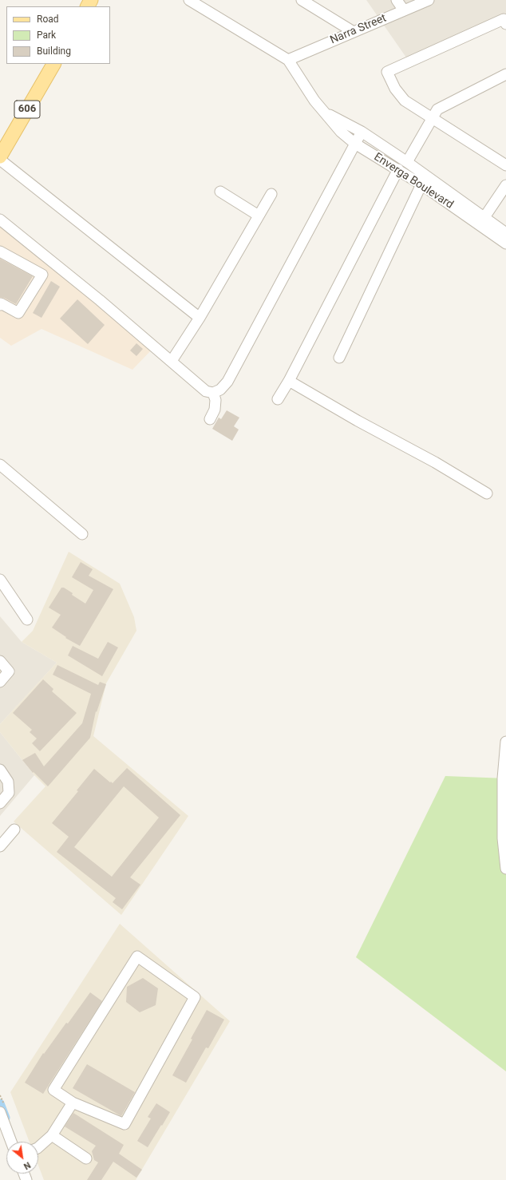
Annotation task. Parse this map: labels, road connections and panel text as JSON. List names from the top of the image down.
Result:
{
  "streets": {
    "main road": ["606"],
    "street": ["Narra Street", "Enverga Boulevard"]
  },
  "crossings": [
    ["Narra Street", "Enverga Boulevard"]
  ],
  "legend": ["Road", "Park", "Building"],
  "north": "bottom right"
}
